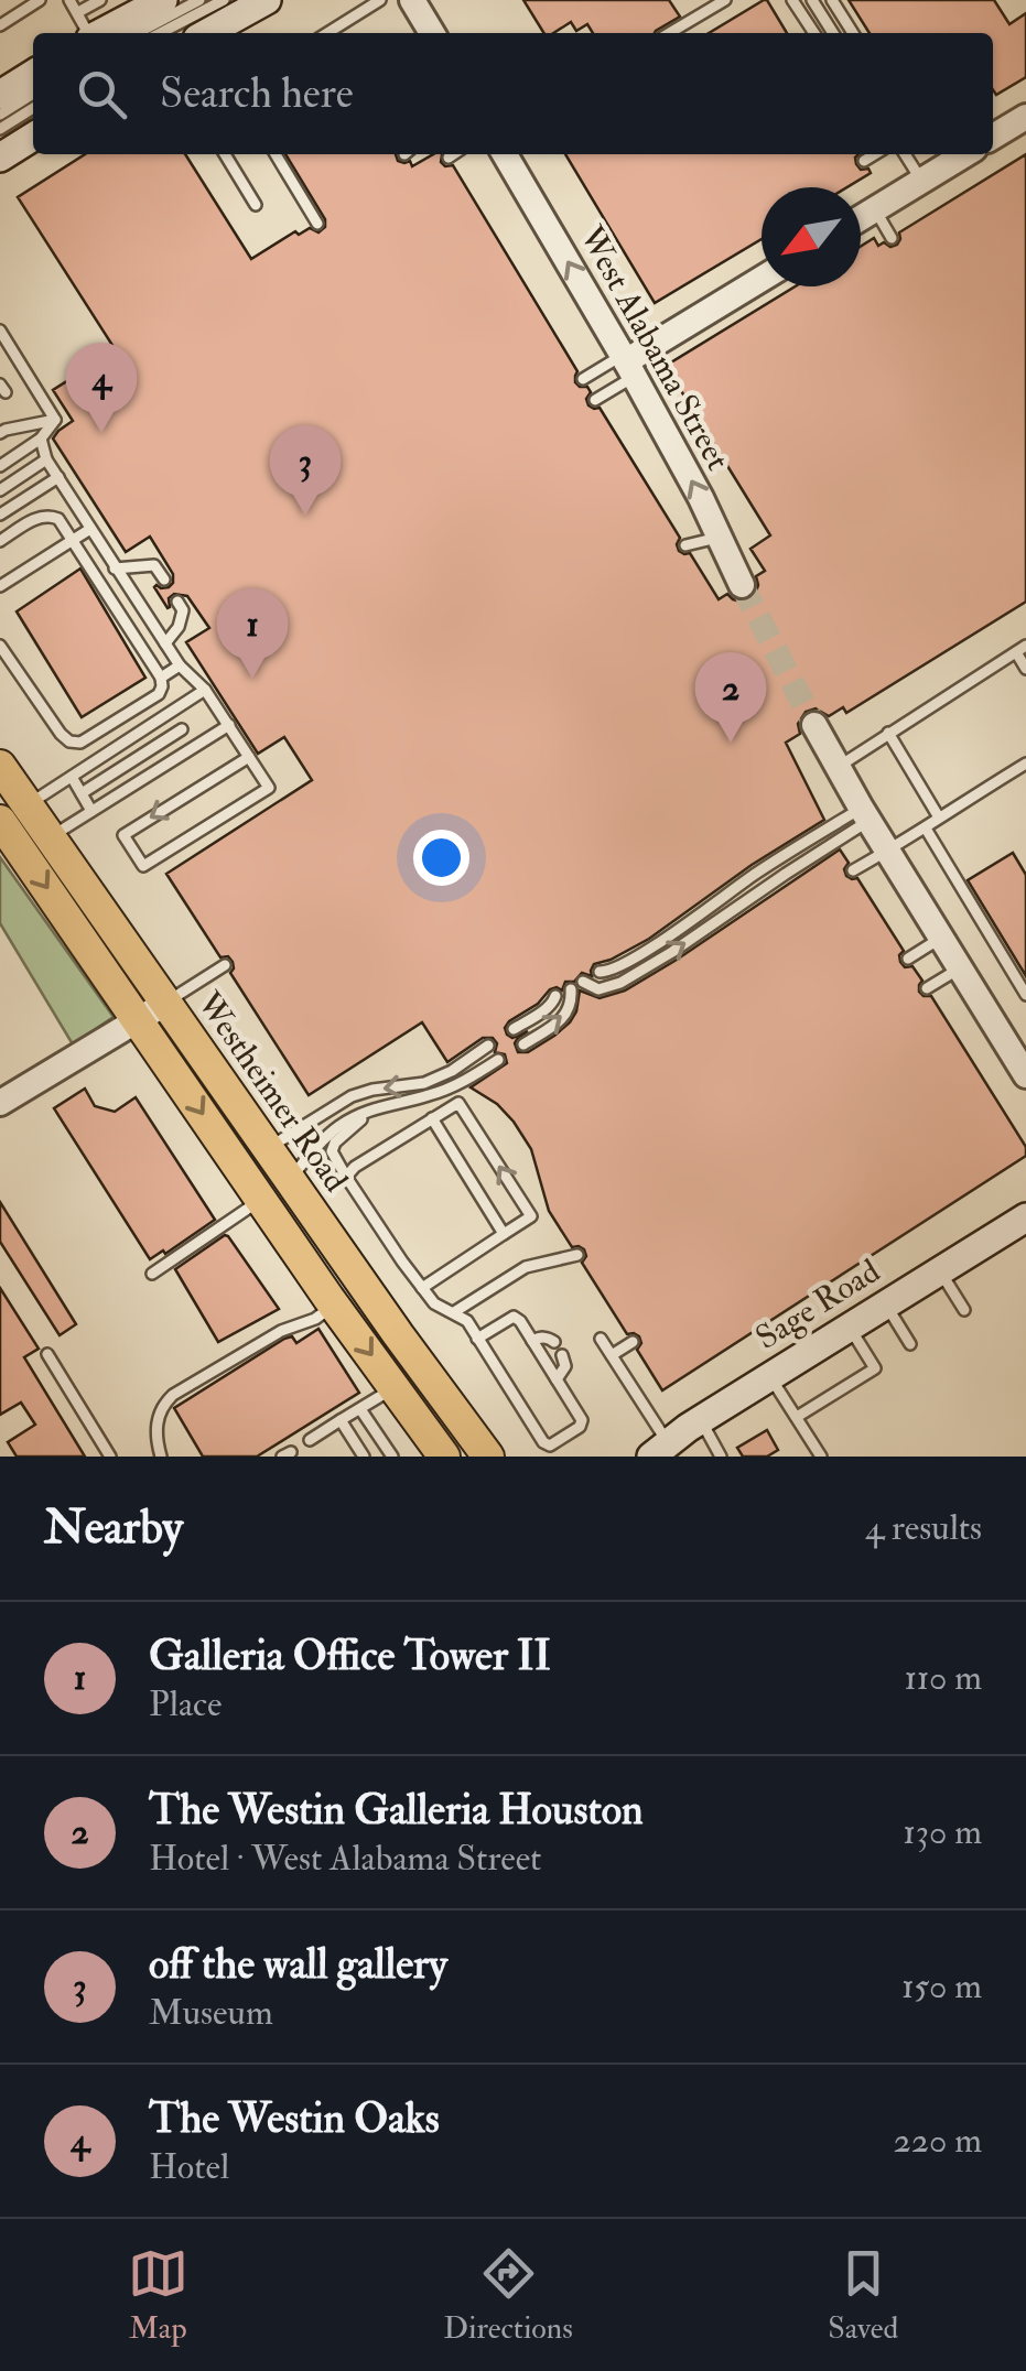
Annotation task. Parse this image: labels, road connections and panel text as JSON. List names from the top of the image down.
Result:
{
  "streets": {
    "main road": ["Westheimer Road", "Sage Road"],
    "street": ["West Alabama Street"]
  },
  "one_way": ["West Alabama Street"],
  "north": "bottom left",
  "page": {
    "search": "Search here",
    "pins": [
      "4",
      "3",
      "1",
      "2"
    ],
    "heading": ["Nearby", "4 results"],
    "list": [
      {
        "mark": "1",
        "name": "Galleria Office Tower II",
        "note": "Place",
        "value": "110 m"
      },
      {
        "mark": "2",
        "name": "The Westin Galleria Houston",
        "note": "Hotel · West Alabama Street",
        "value": "130 m"
      },
      {
        "mark": "3",
        "name": "off the wall gallery",
        "note": "Museum",
        "value": "150 m"
      },
      {
        "mark": "4",
        "name": "The Westin Oaks",
        "note": "Hotel",
        "value": "220 m"
      }
    ],
    "nav": ["Map", "Directions", "Saved"]
  }
}
